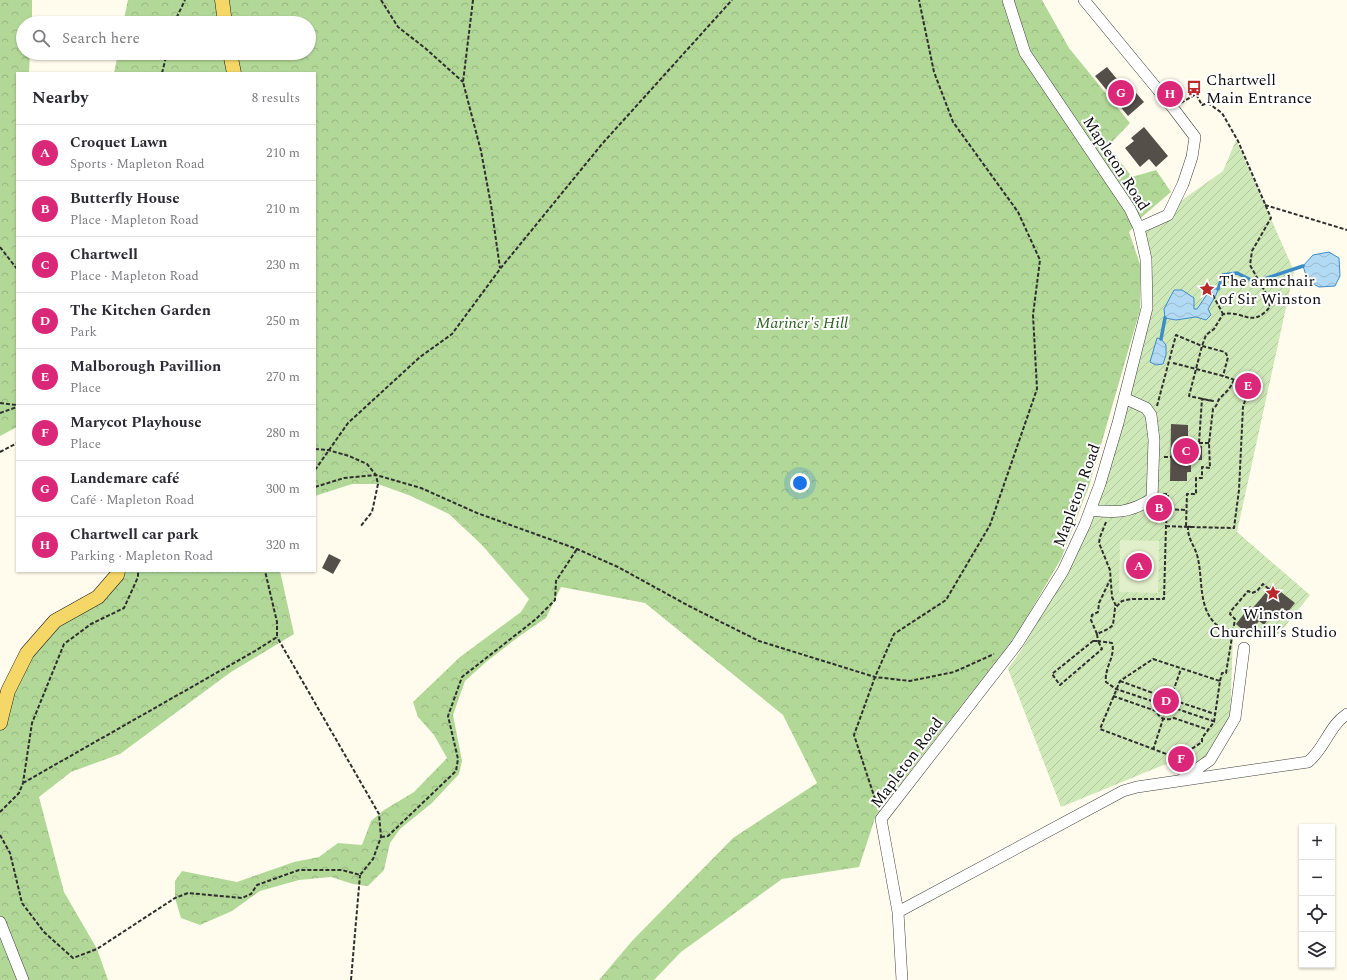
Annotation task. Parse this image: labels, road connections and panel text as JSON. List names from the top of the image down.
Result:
{
  "streets": {
    "street": ["Mapleton Road"]
  },
  "parks": ["Mariner's Hill"],
  "places": {
    "bus stop": ["Chartwell Main Entrance"],
    "place": ["The armchair of Sir Winston", "Winston Churchill’s Studio"]
  },
  "page": {
    "search": "Search here",
    "heading": ["Nearby", "8 results"],
    "pins": [
      "G",
      "H",
      "E",
      "C",
      "B",
      "A",
      "D",
      "F"
    ],
    "list": [
      {
        "mark": "A",
        "name": "Croquet Lawn",
        "note": "Sports · Mapleton Road",
        "value": "210 m"
      },
      {
        "mark": "B",
        "name": "Butterfly House",
        "note": "Place · Mapleton Road",
        "value": "210 m"
      },
      {
        "mark": "C",
        "name": "Chartwell",
        "note": "Place · Mapleton Road",
        "value": "230 m"
      },
      {
        "mark": "D",
        "name": "The Kitchen Garden",
        "note": "Park",
        "value": "250 m"
      },
      {
        "mark": "E",
        "name": "Malborough Pavillion",
        "note": "Place",
        "value": "270 m"
      },
      {
        "mark": "F",
        "name": "Marycot Playhouse",
        "note": "Place",
        "value": "280 m"
      },
      {
        "mark": "G",
        "name": "Landemare café",
        "note": "Café · Mapleton Road",
        "value": "300 m"
      },
      {
        "mark": "H",
        "name": "Chartwell car park",
        "note": "Parking · Mapleton Road",
        "value": "320 m"
      }
    ],
    "map_buttons": ["+", "−"]
  }
}
